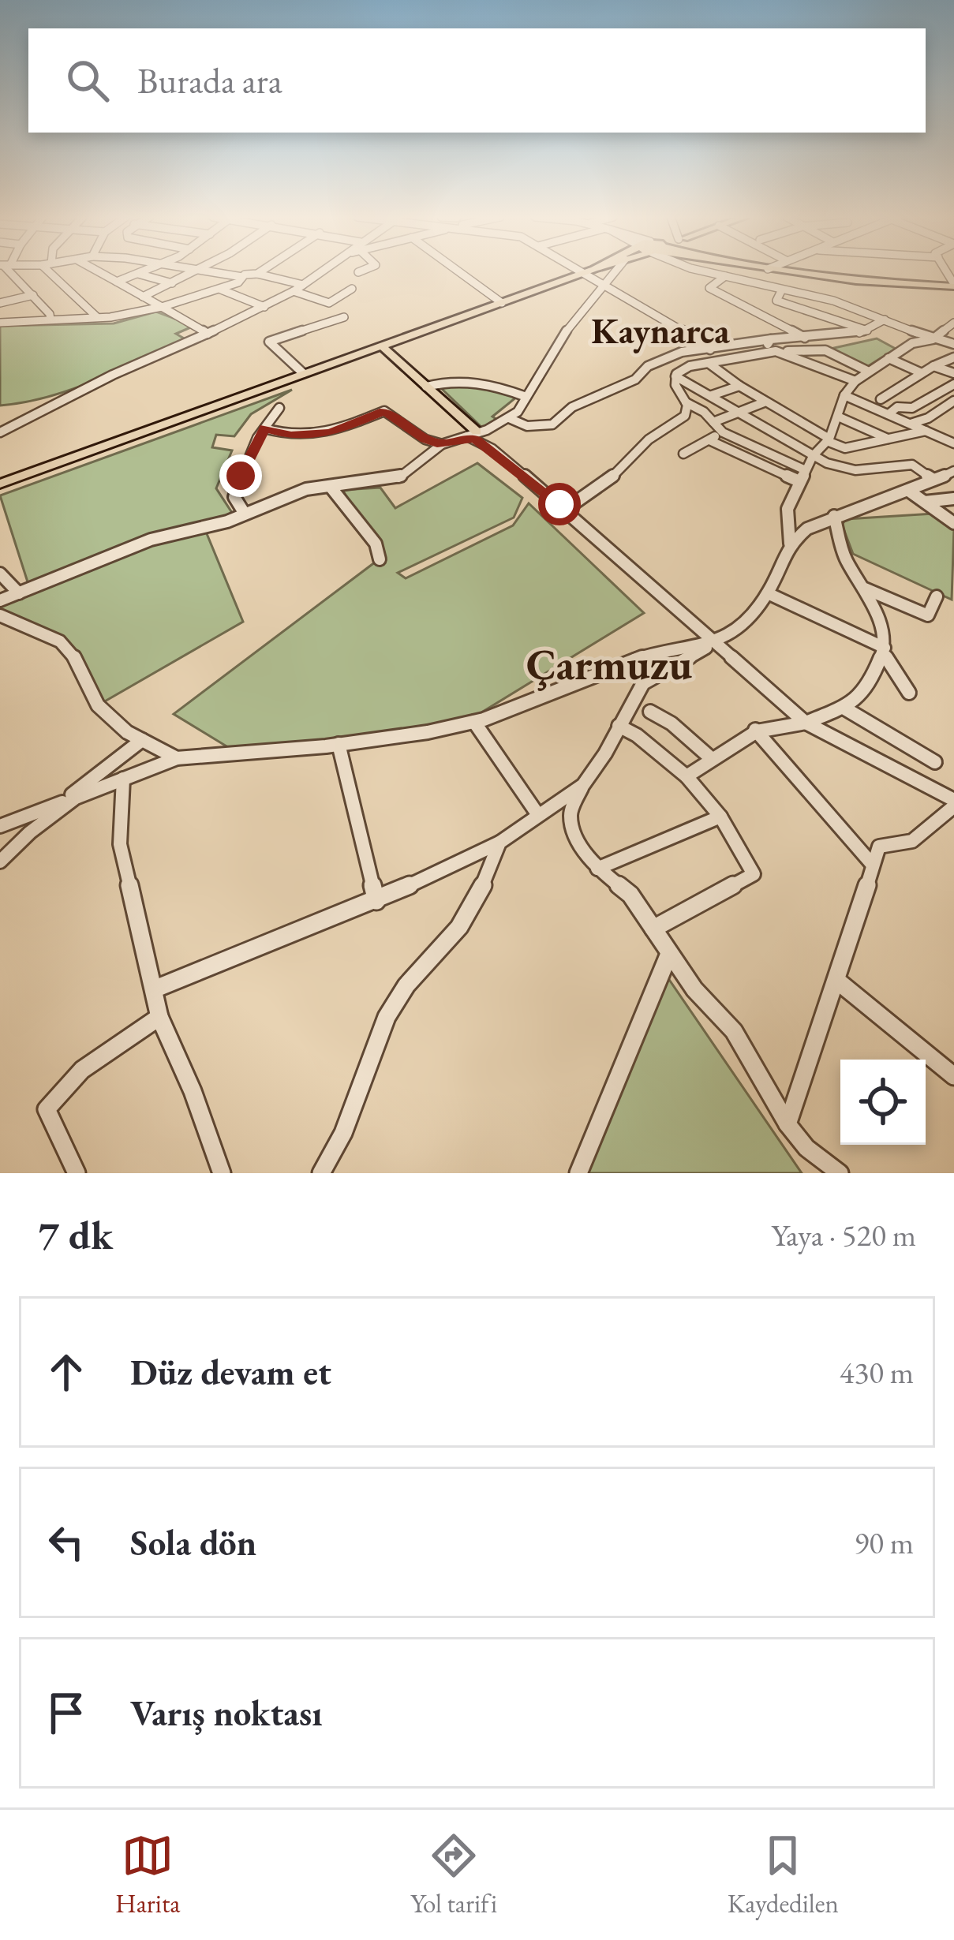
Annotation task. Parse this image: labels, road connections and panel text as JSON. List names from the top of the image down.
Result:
{
  "districts": ["Kaynarca", "Çarmuzu"],
  "page": {
    "search": "Burada ara",
    "heading": ["7 dk", "Yaya · 520 m"],
    "list": [
      ["Düz devam et", "430 m"],
      ["Sola dön", "90 m"],
      "Varış noktası"
    ],
    "nav": ["Harita", "Yol tarifi", "Kaydedilen"]
  }
}
